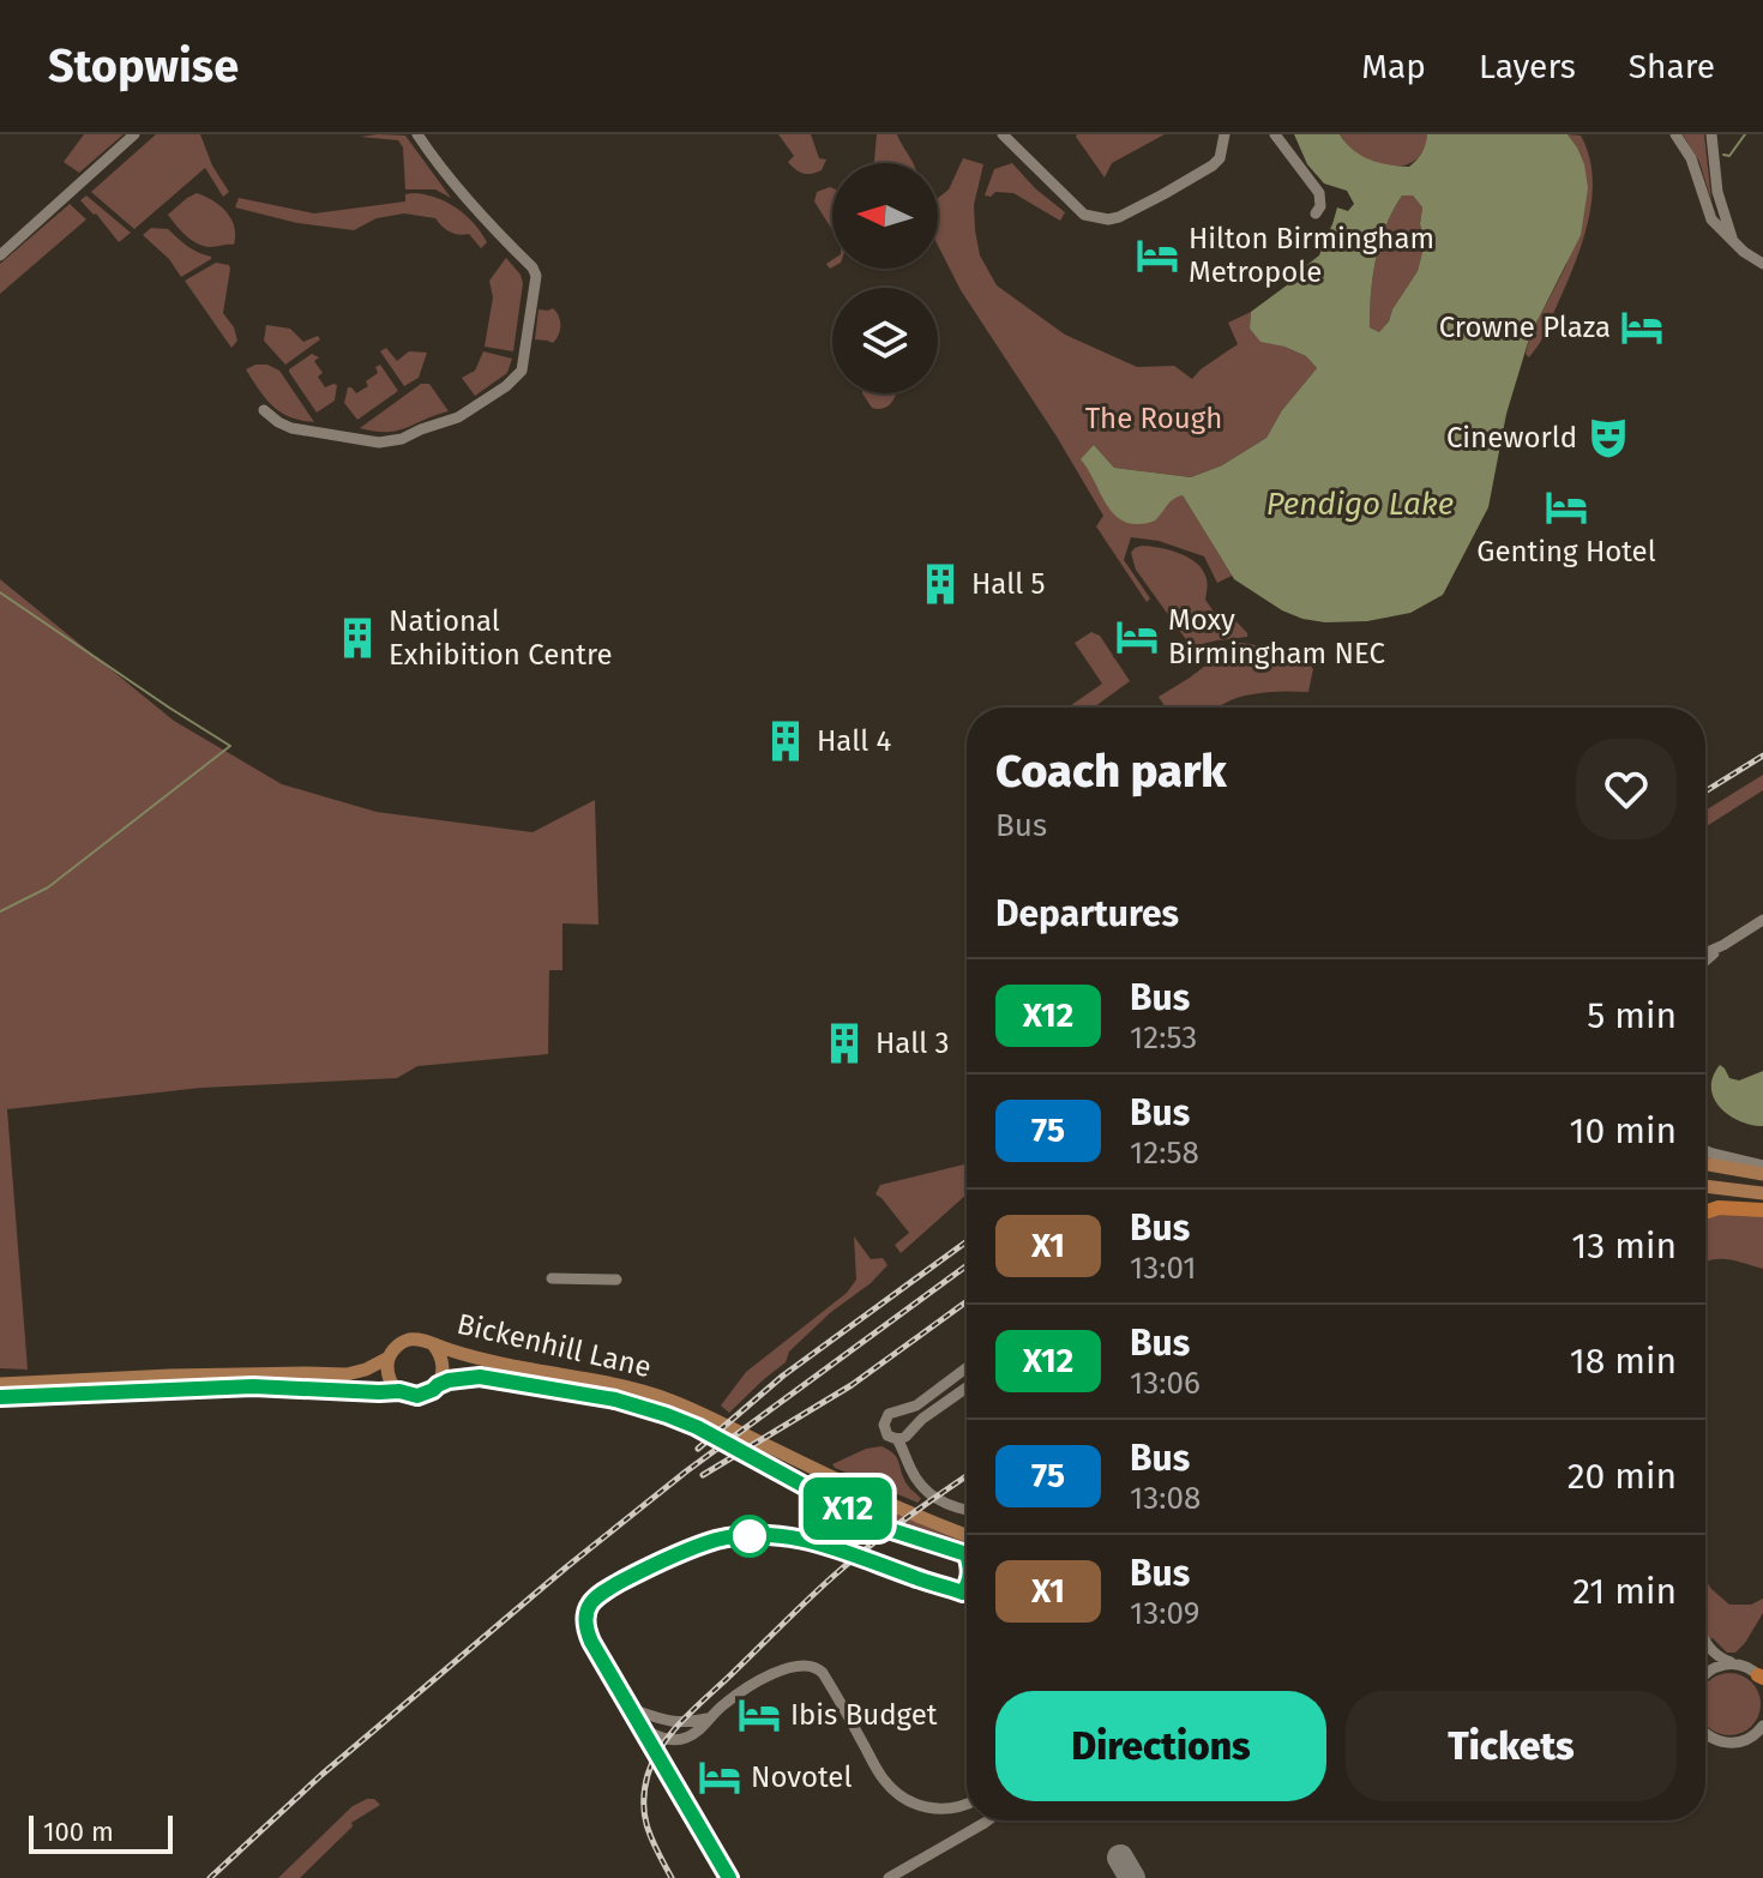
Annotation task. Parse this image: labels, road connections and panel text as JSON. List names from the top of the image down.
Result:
{
  "streets": {
    "main road": ["Bickenhill Lane"]
  },
  "water": ["Pendigo Lake"],
  "parks": ["The Rough"],
  "places": {
    "hotel": [
      "Hilton Birmingham Metropole",
      "Crowne Plaza",
      "Genting Hotel",
      "Moxy Birmingham NEC",
      "Ibis Budget",
      "Novotel"
    ],
    "theatre": ["Cineworld"],
    "building": [
      "Hall 5",
      "National Exhibition Centre",
      "Hall 4",
      "Hall 3"
    ]
  },
  "lines": ["bus line X12"],
  "scale_bar": "100 m",
  "north": "left",
  "page": {
    "header": "Stopwise",
    "nav": ["Map", "Layers", "Share"],
    "on_map": "X12",
    "heading": [
      ["Coach park", "Bus"],
      "Departures"
    ],
    "list": [
      {
        "mark": "X12",
        "name": "Bus",
        "note": "12:53",
        "value": "5 min"
      },
      {
        "mark": "75",
        "name": "Bus",
        "note": "12:58",
        "value": "10 min"
      },
      {
        "mark": "X1",
        "name": "Bus",
        "note": "13:01",
        "value": "13 min"
      },
      {
        "mark": "X12",
        "name": "Bus",
        "note": "13:06",
        "value": "18 min"
      },
      {
        "mark": "75",
        "name": "Bus",
        "note": "13:08",
        "value": "20 min"
      },
      {
        "mark": "X1",
        "name": "Bus",
        "note": "13:09",
        "value": "21 min"
      }
    ],
    "buttons": ["Directions", "Tickets"],
    "scale": "100 m"
  }
}
